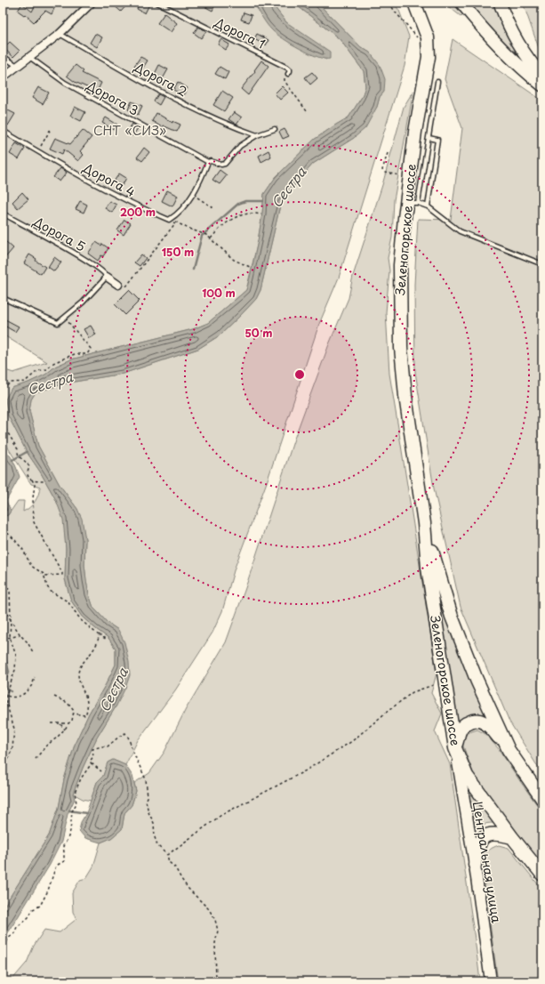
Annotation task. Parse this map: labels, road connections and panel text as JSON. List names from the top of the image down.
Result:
{
  "streets": {
    "highway": ["Зеленогорское шоссе"],
    "main road": ["Центральная улица"],
    "lane": [
      "Дорога 1",
      "Дорога 2",
      "Дорога 3",
      "Дорога 4",
      "Дорога 5"
    ]
  },
  "crossings": [
    ["Зеленогорское шоссе", "Центральная улица"]
  ],
  "water": ["Сестра"],
  "parks": ["СНТ «СИЗ»"],
  "rings": [
    "200 m",
    "150 m",
    "100 m",
    "50 m"
  ]
}
